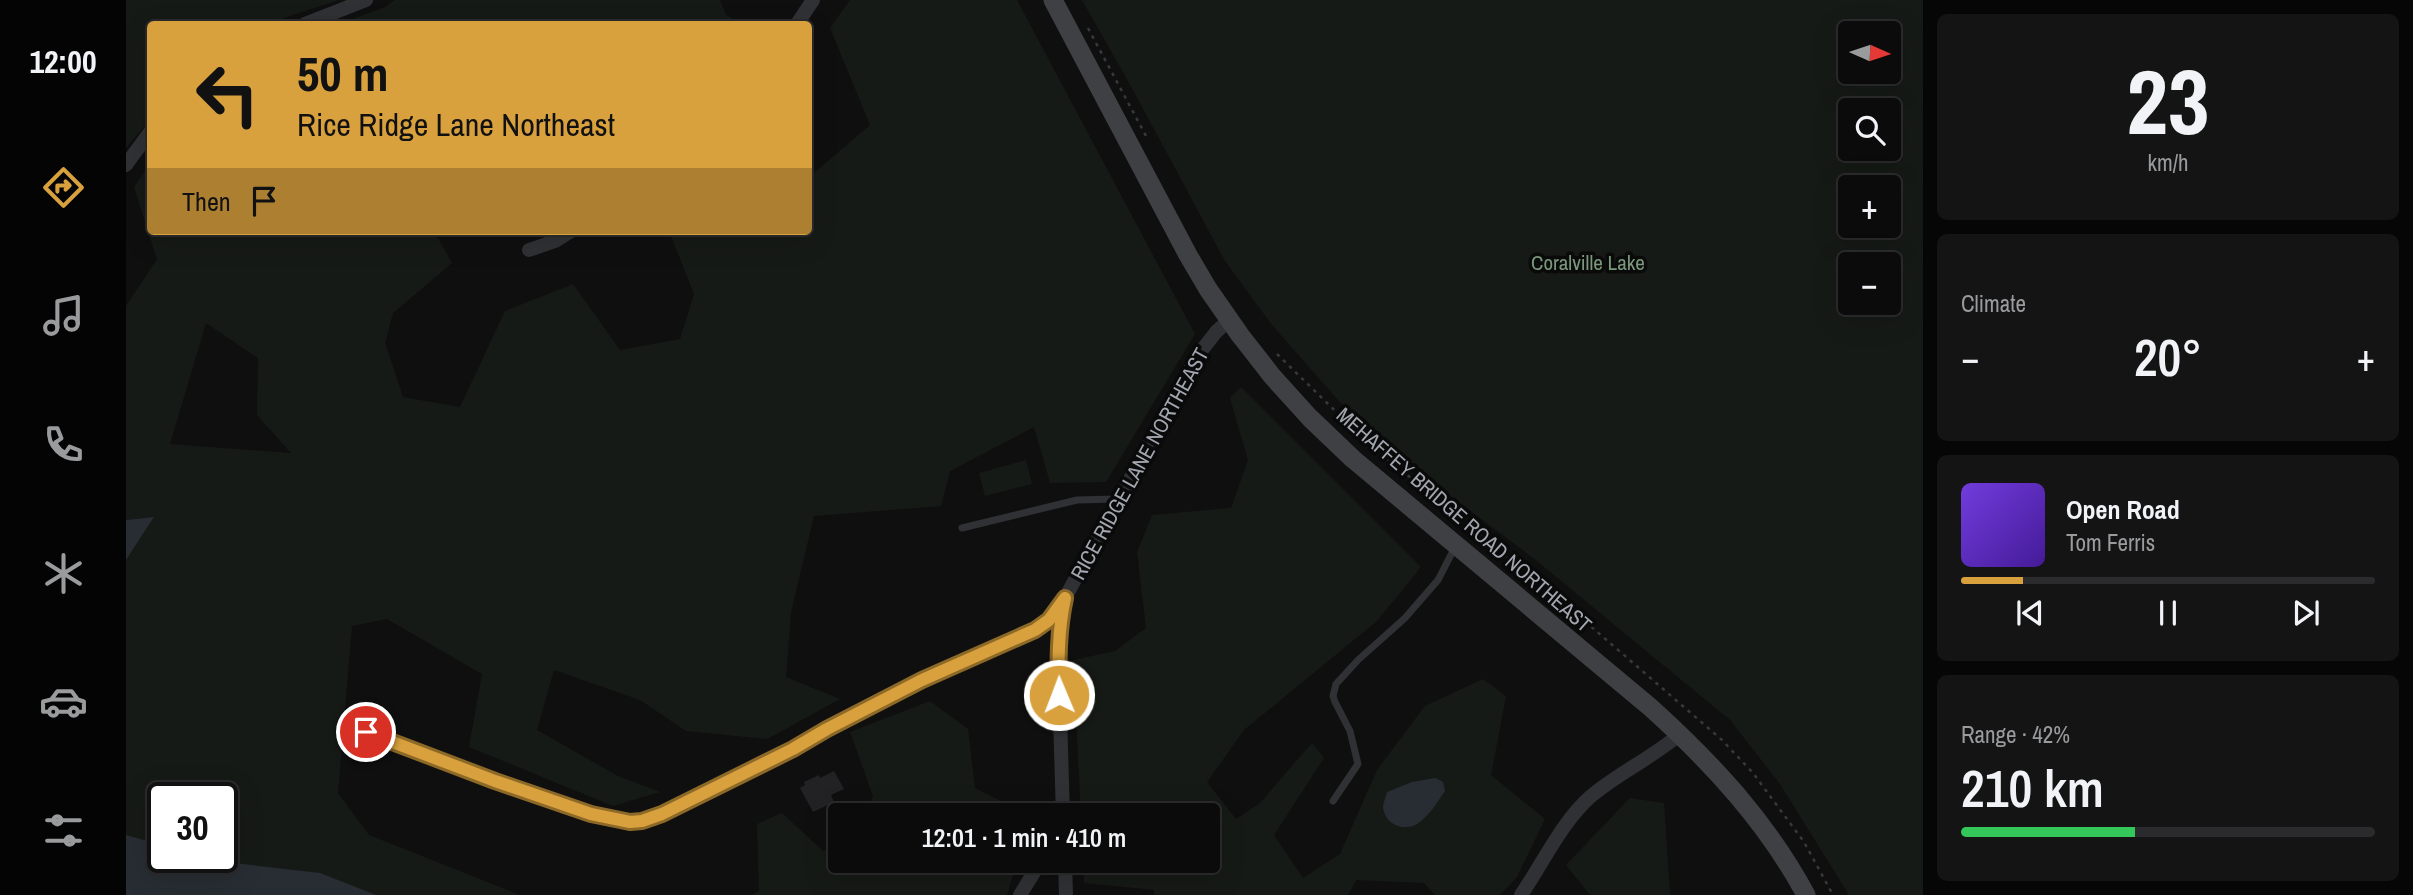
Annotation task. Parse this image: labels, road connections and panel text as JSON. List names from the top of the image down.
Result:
{
  "streets": {
    "main road": ["MEHAFFEY BRIDGE ROAD NORTHEAST"],
    "street": ["RICE RIDGE LANE NORTHEAST"]
  },
  "crossings": [
    ["RICE RIDGE LANE NORTHEAST", "MEHAFFEY BRIDGE ROAD NORTHEAST"]
  ],
  "parks": ["Coralville Lake"],
  "north": "right",
  "page": {
    "tabs": "12:00",
    "tile": [
      ["23", "km/h"],
      "Climate",
      ["Range · 42%", "210 km"]
    ],
    "map_buttons": ["+", "−"],
    "turn": ["50 m", "Rice Ridge Lane Northeast"],
    "then": "Then",
    "heat": ["−", "20°", "+"],
    "song": ["Open Road", "Tom Ferris"],
    "limit": "30",
    "trip": "12:01 · 1 min · 410 m"
  }
}
